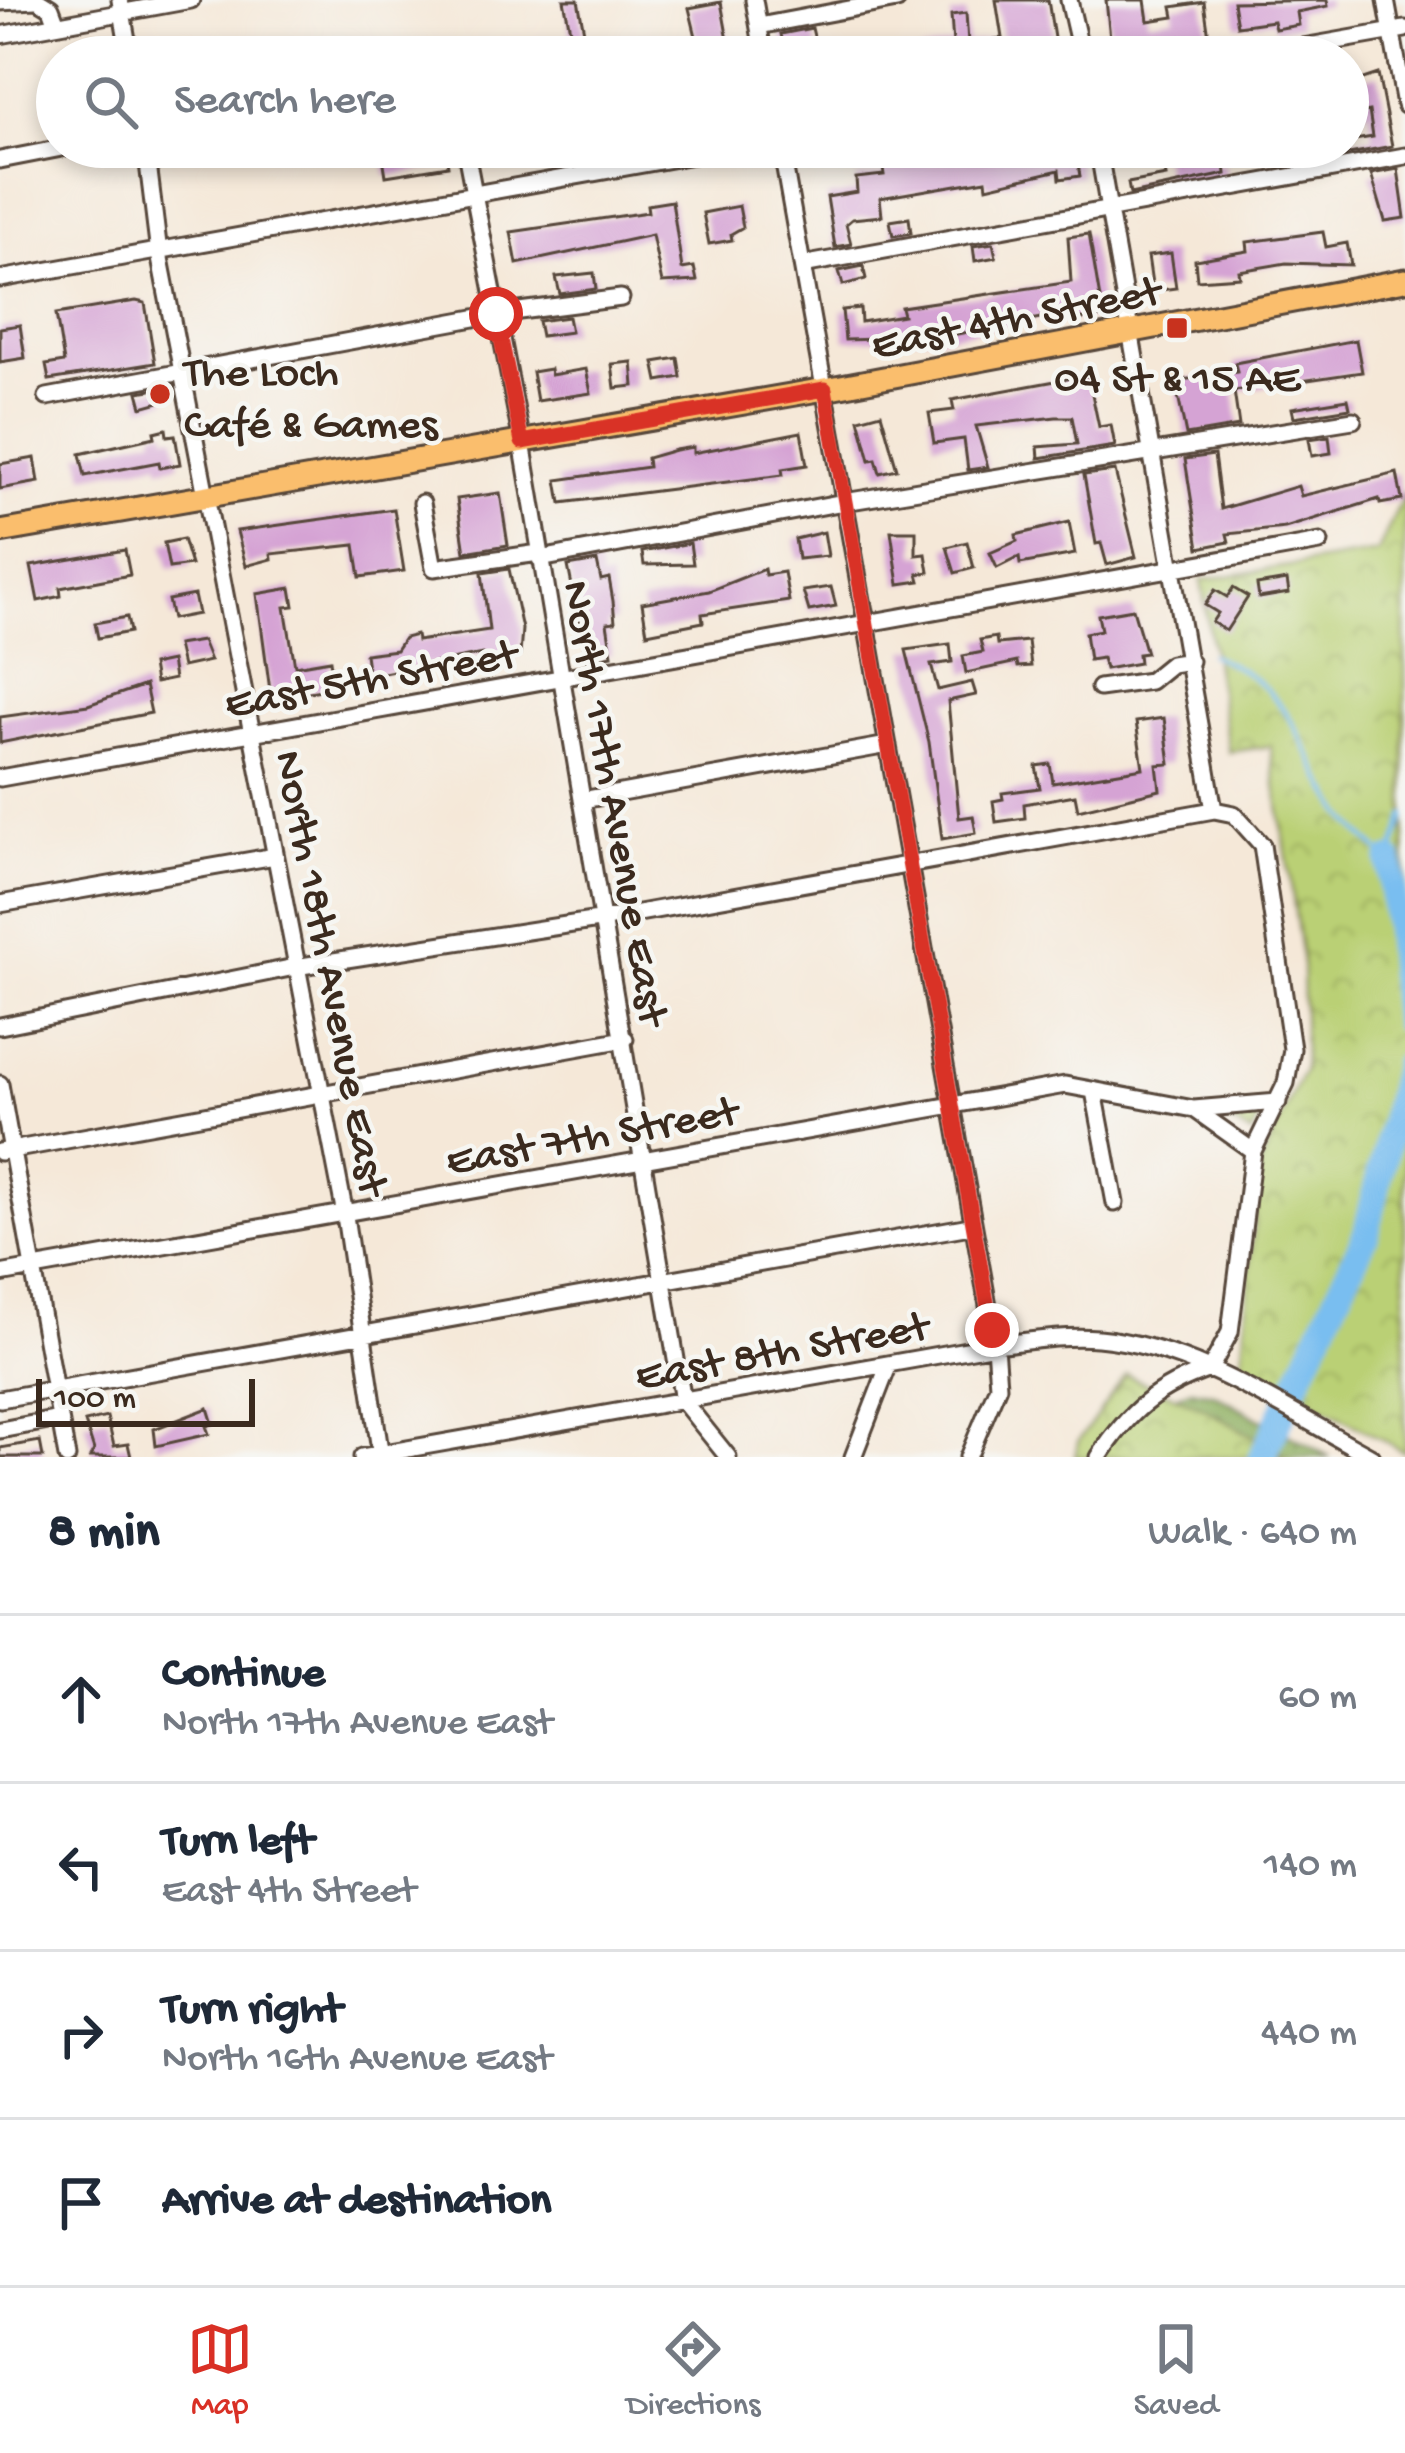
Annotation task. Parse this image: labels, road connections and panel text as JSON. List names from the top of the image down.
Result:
{
  "streets": {
    "main road": ["East 4th Street"],
    "street": [
      "East 5th Street",
      "North 17th Avenue East",
      "North 18th Avenue East",
      "East 7th Street",
      "East 8th Street"
    ]
  },
  "crossings": [
    ["East 4th Street", "North 17th Avenue East"],
    ["East 4th Street", "North 18th Avenue East"],
    ["East 5th Street", "North 17th Avenue East"],
    ["East 5th Street", "North 18th Avenue East"],
    ["North 17th Avenue East", "East 7th Street"],
    ["North 17th Avenue East", "East 8th Street"],
    ["North 18th Avenue East", "East 7th Street"],
    ["North 18th Avenue East", "East 8th Street"]
  ],
  "places": {
    "transit": ["04 St & 15 AE"],
    "other": ["The Loch Café & Games"]
  },
  "scale_bar": "100 m",
  "page": {
    "search": "Search here",
    "scale": "100 m",
    "heading": ["8 min", "Walk · 640 m"],
    "list": [
      ["Continue", "North 17th Avenue East", "60 m"],
      ["Turn left", "East 4th Street", "140 m"],
      ["Turn right", "North 16th Avenue East", "440 m"],
      "Arrive at destination"
    ],
    "nav": ["Map", "Directions", "Saved"]
  }
}
